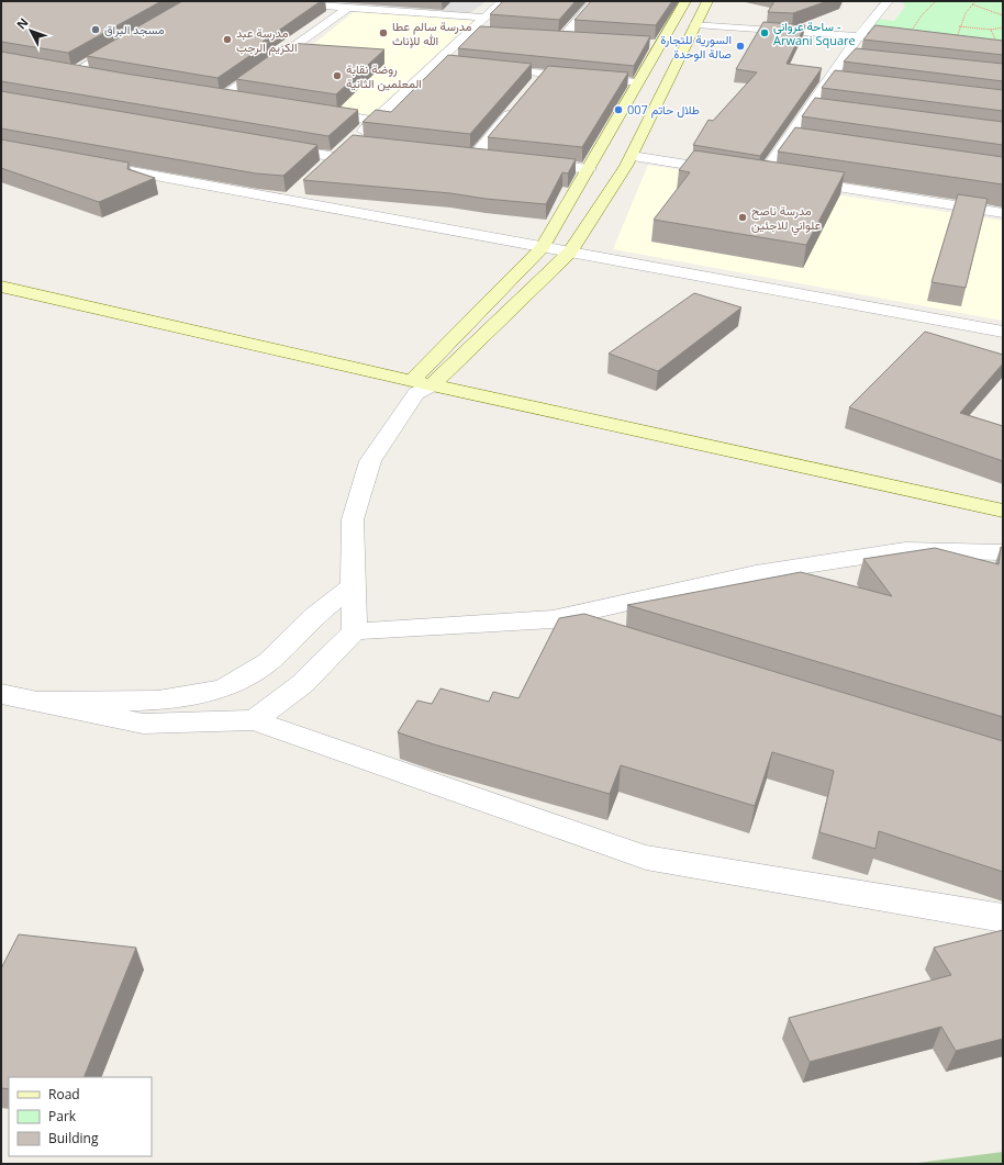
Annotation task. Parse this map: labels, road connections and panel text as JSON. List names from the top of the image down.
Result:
{
  "places": [
    "مسجد البراق",
    "مدرسة سالم عطا الله للإناث",
    "ساحة عرواني - Arwani Square",
    "مدرسة عبد الكريم الرجب",
    "السورية للتجارة صالة الوحدة",
    "روضة نقابة المعلمين الثانية",
    "طلال حاتم 007",
    "مدرسة ناصح علواني للاجئين"
  ],
  "legend": ["Road", "Park", "Building"],
  "north": "top left"
}
